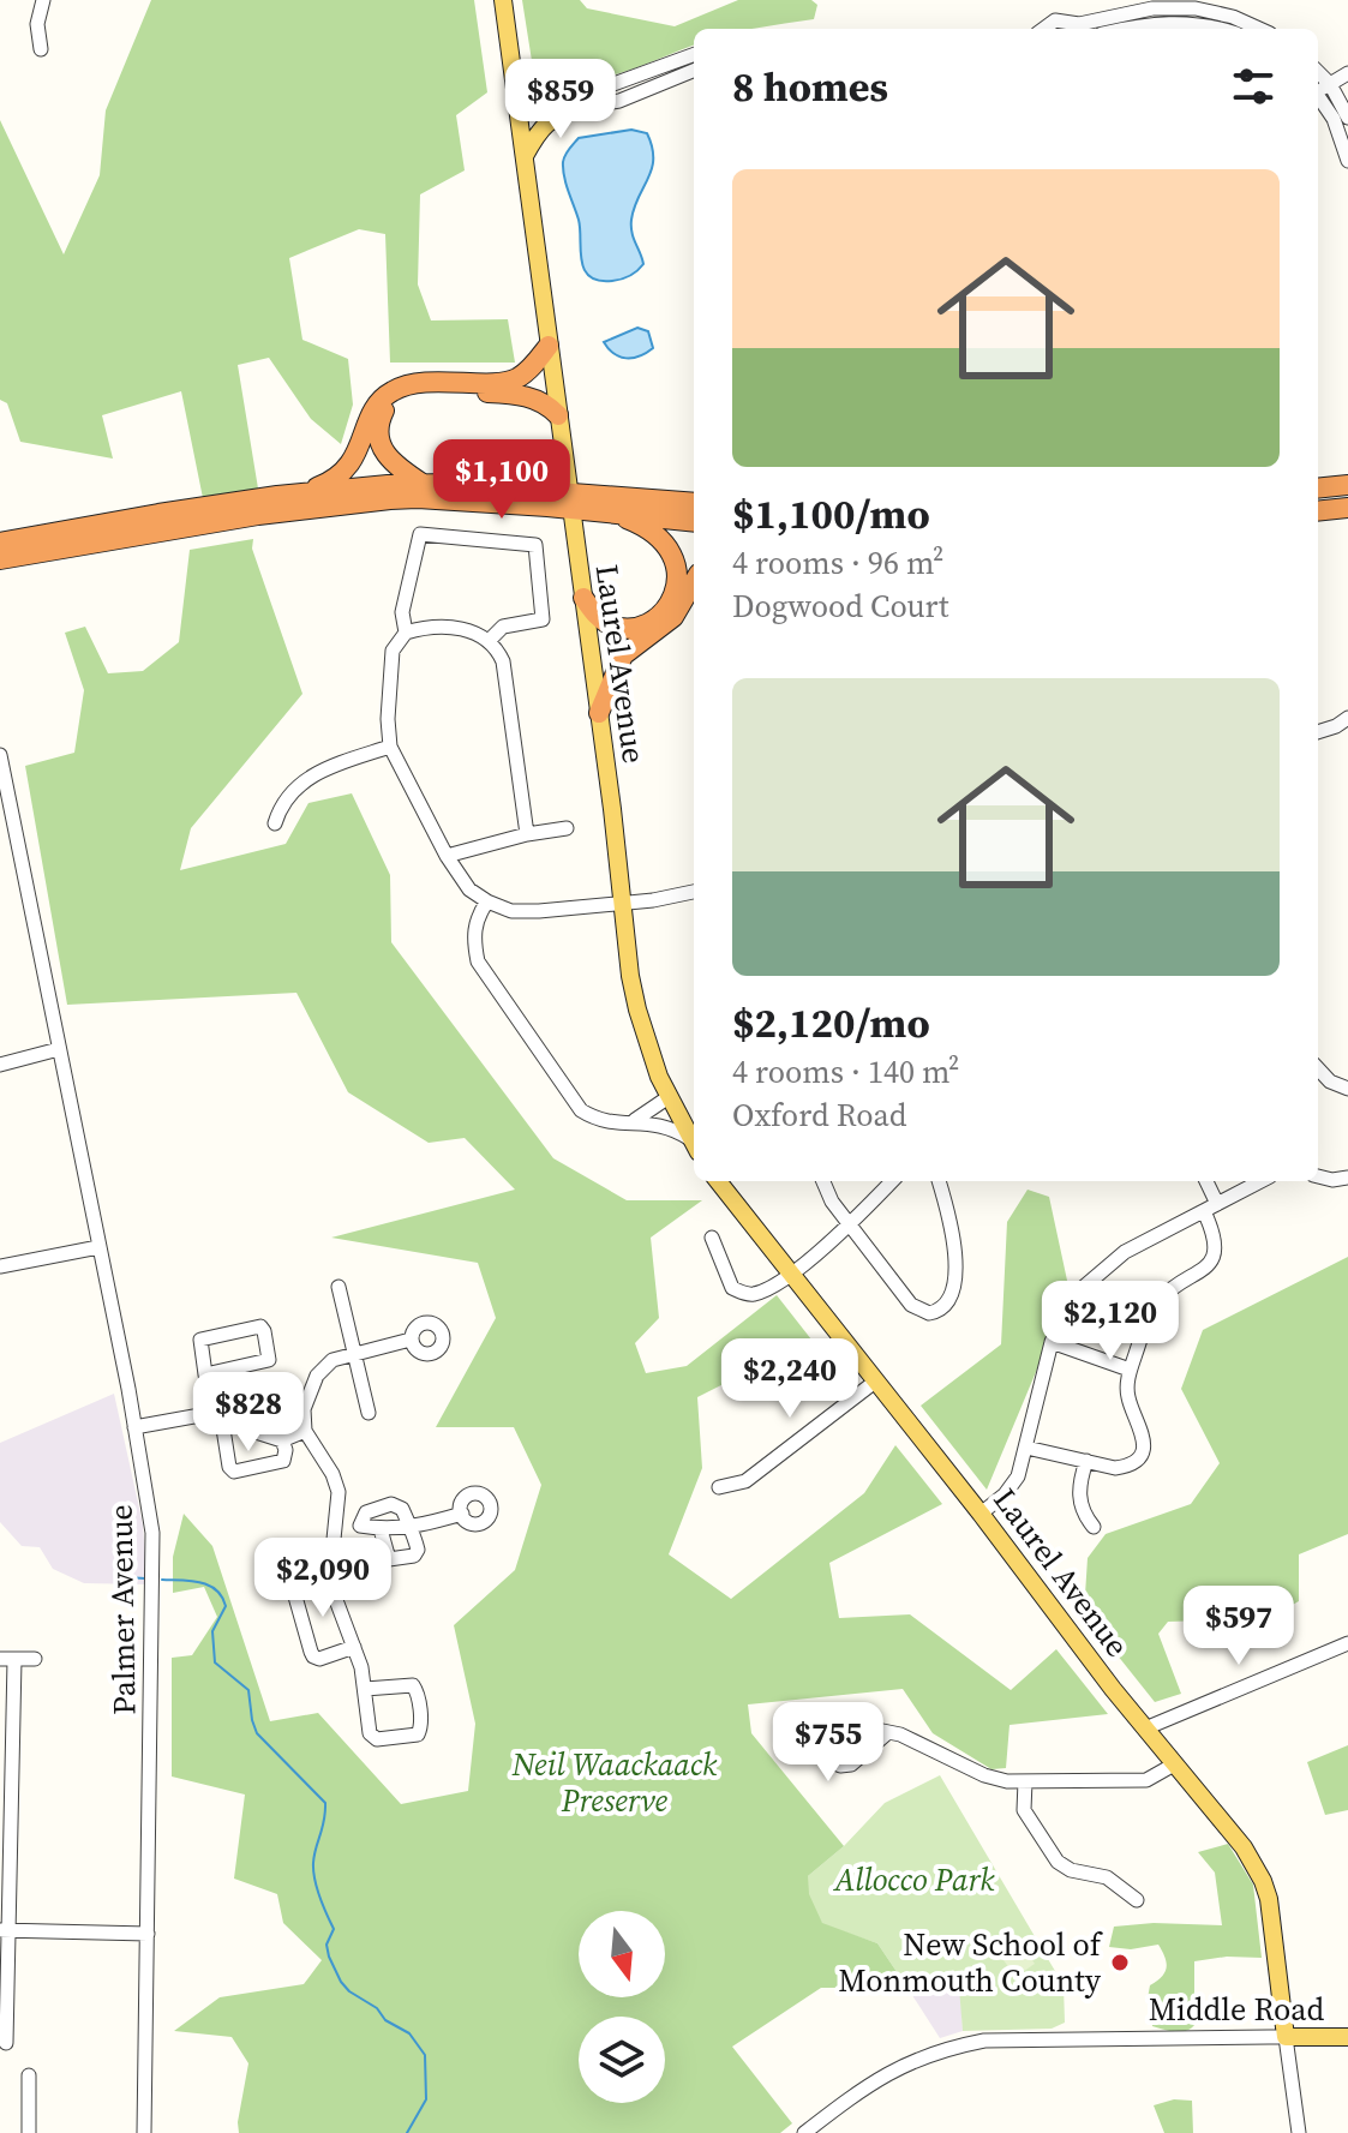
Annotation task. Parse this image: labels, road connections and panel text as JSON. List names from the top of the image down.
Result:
{
  "streets": {
    "main road": ["Laurel Avenue", "Middle Road"],
    "street": ["Palmer Avenue"]
  },
  "crossings": [
    ["Laurel Avenue", "Middle Road"]
  ],
  "parks": ["Neil Waackaack Preserve", "Allocco Park"],
  "places": ["New School of Monmouth County"],
  "north": "bottom",
  "page": {
    "heading": "8 homes",
    "price": [
      "$859",
      "$1,100",
      "$2,120",
      "$2,240",
      "$828",
      "$2,090",
      "$597",
      "$755"
    ],
    "list": [
      {
        "name": "$1,100/mo",
        "note": "4 rooms · 96 m² · Dogwood Court"
      },
      {
        "name": "$2,120/mo",
        "note": "4 rooms · 140 m² · Oxford Road"
      }
    ]
  }
}
